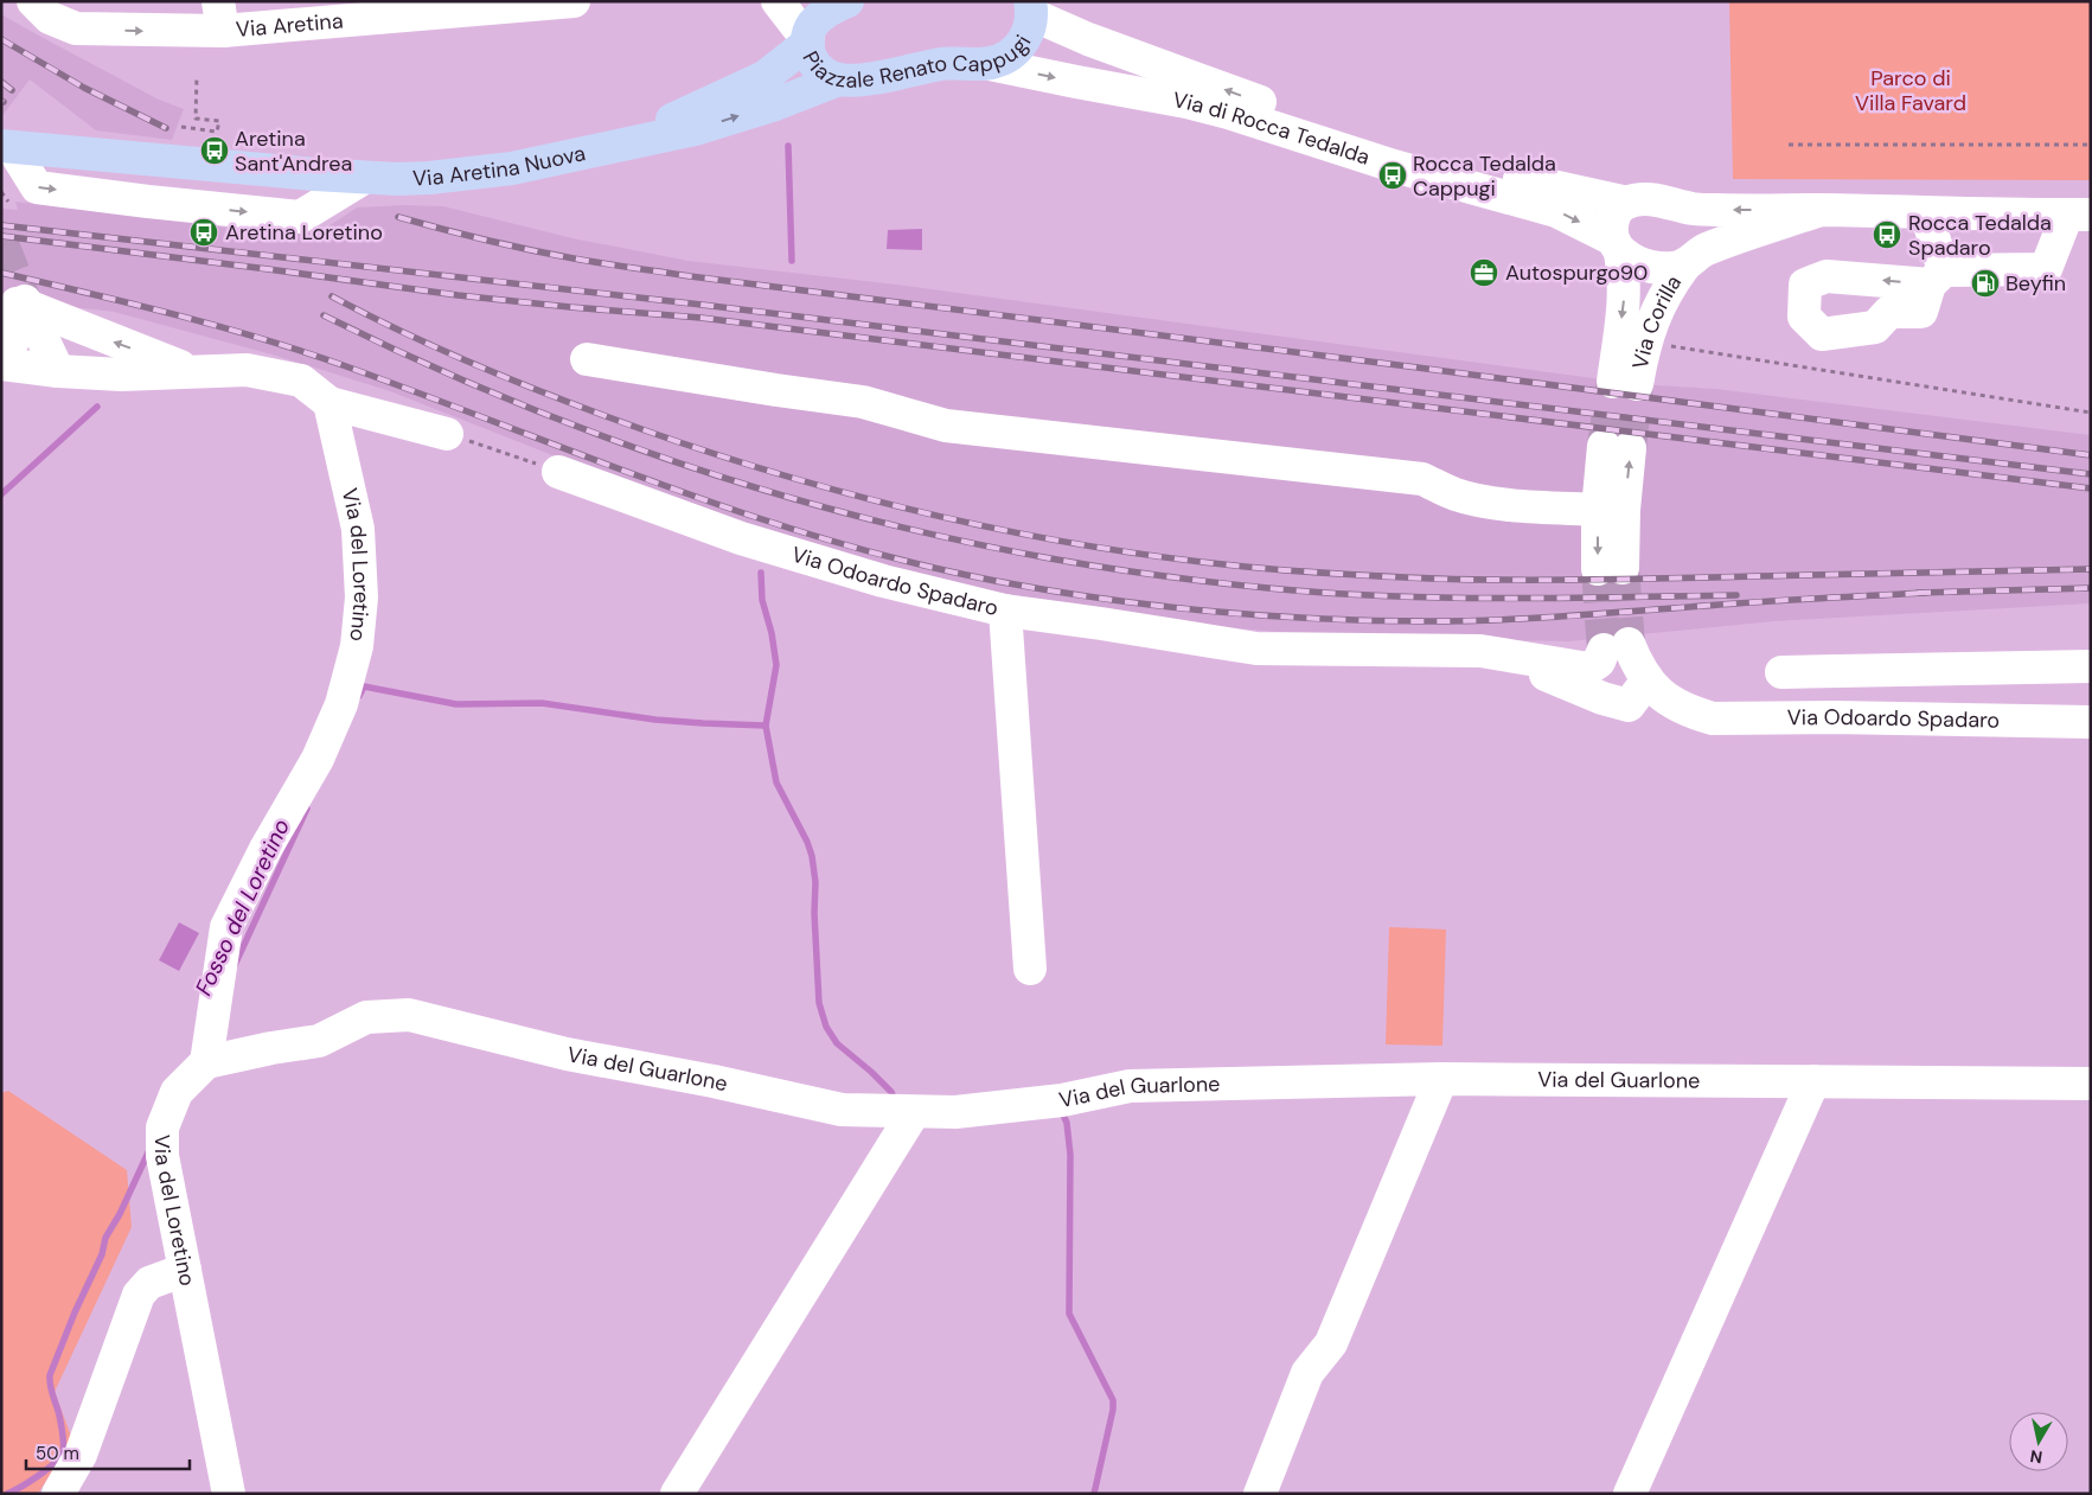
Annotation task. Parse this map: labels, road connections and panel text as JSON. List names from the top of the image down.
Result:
{
  "streets": {
    "main road": ["Piazzale Renato Cappugi", "Via Aretina Nuova"],
    "street": [
      "Via Aretina",
      "Via di Rocca Tedalda",
      "Via Corilla",
      "Via del Loretino",
      "Via Odoardo Spadaro",
      "Via del Guarlone"
    ]
  },
  "crossings": [
    ["Piazzale Renato Cappugi", "Via di Rocca Tedalda"],
    ["Piazzale Renato Cappugi", "Via Aretina Nuova"],
    ["Via di Rocca Tedalda", "Via Corilla"],
    ["Via del Loretino", "Via del Guarlone"]
  ],
  "water": ["Fosso del Loretino"],
  "parks": ["Parco di Villa Favard"],
  "places": {
    "bus stop": [
      "Aretina Sant'Andrea",
      "Rocca Tedalda Cappugi",
      "Aretina Loretino",
      "Rocca Tedalda Spadaro"
    ],
    "office": ["Autospurgo90"],
    "fuel station": ["Beyfin"]
  },
  "scale_bar": "50 m",
  "north": "bottom"
}
